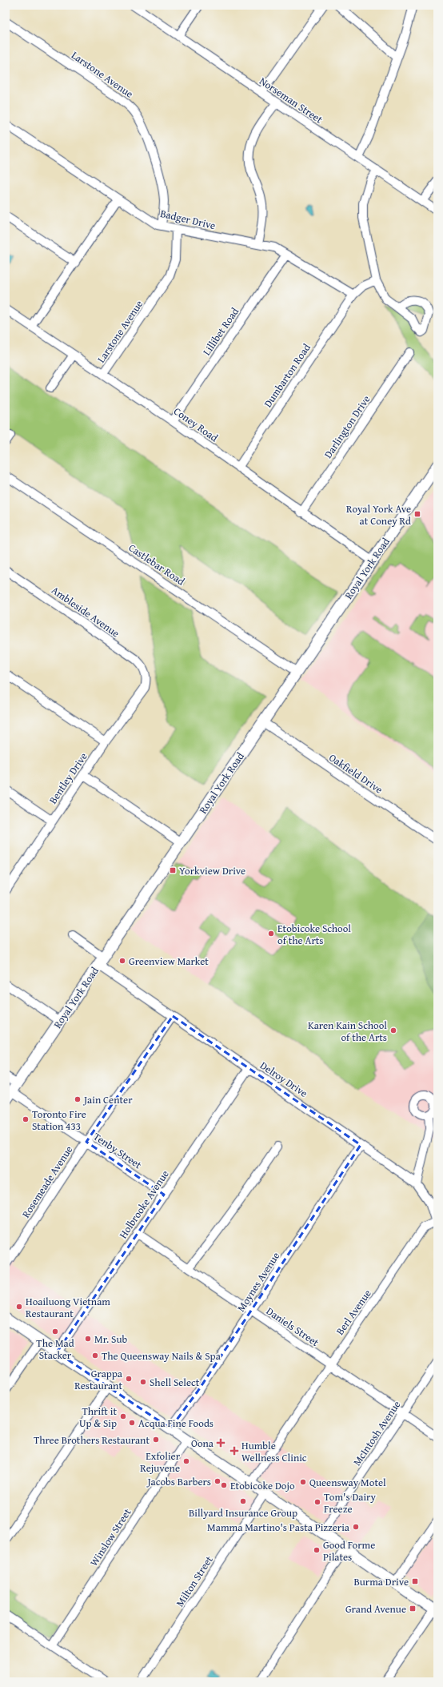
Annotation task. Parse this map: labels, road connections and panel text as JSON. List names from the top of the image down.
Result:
{
  "streets": {
    "main road": ["Royal York Road"],
    "street": [
      "Larstone Avenue",
      "Norseman Street",
      "Badger Drive",
      "Lillibet Road",
      "Dumbarton Road",
      "Coney Road",
      "Darlington Drive",
      "Castlebar Road",
      "Ambleside Avenue",
      "Oakfield Drive",
      "Bentley Drive",
      "Delroy Drive",
      "Tenby Street",
      "Rosemeade Avenue",
      "Holbrooke Avenue",
      "Moynes Avenue",
      "Berl Avenue",
      "Daniels Street",
      "McIntosh Avenue",
      "Winslow Street",
      "Milton Street"
    ]
  },
  "crossings": [
    ["Larstone Avenue", "Badger Drive"],
    ["Larstone Avenue", "Coney Road"],
    ["Badger Drive", "Lillibet Road"],
    ["Badger Drive", "Dumbarton Road"],
    ["Lillibet Road", "Coney Road"],
    ["Dumbarton Road", "Coney Road"],
    ["Coney Road", "Darlington Drive"],
    ["Coney Road", "Royal York Road"],
    ["Castlebar Road", "Royal York Road"],
    ["Royal York Road", "Oakfield Drive"],
    ["Royal York Road", "Delroy Drive"],
    ["Royal York Road", "Tenby Street"],
    ["Ambleside Avenue", "Bentley Drive"],
    ["Delroy Drive", "Rosemeade Avenue"],
    ["Delroy Drive", "Holbrooke Avenue"],
    ["Delroy Drive", "Moynes Avenue"],
    ["Delroy Drive", "Berl Avenue"],
    ["Tenby Street", "Rosemeade Avenue"],
    ["Tenby Street", "Holbrooke Avenue"],
    ["Holbrooke Avenue", "Daniels Street"],
    ["Moynes Avenue", "Daniels Street"],
    ["Berl Avenue", "Daniels Street"],
    ["Daniels Street", "McIntosh Avenue"]
  ],
  "places": {
    "transit": [
      "Royal York Ave at Coney Rd",
      "Yorkview Drive",
      "Burma Drive",
      "Grand Avenue"
    ],
    "other": [
      "Etobicoke School of the Arts",
      "Greenview Market",
      "Karen Kain School of the Arts",
      "Jain Center",
      "Toronto Fire Station 433",
      "Hoailuong Vietnam Restaurant",
      "The Mad Stacker",
      "Mr. Sub",
      "The Queensway Nails & Spa",
      "Grappa Restaurant",
      "Shell Select",
      "Thrift it Up & Sip",
      "Acqua Fine Foods",
      "Three Brothers Restaurant",
      "Exfolier Rejuvene",
      "Jacobs Barbers",
      "Queensway Motel",
      "Etobicoke Dojo",
      "Billyard Insurance Group",
      "Tom's Dairy Freeze",
      "Mamma Martino's Pasta Pizzeria",
      "Good Forme Pilates"
    ],
    "health": ["Oona", "Humble Wellness Clinic"]
  }
}
